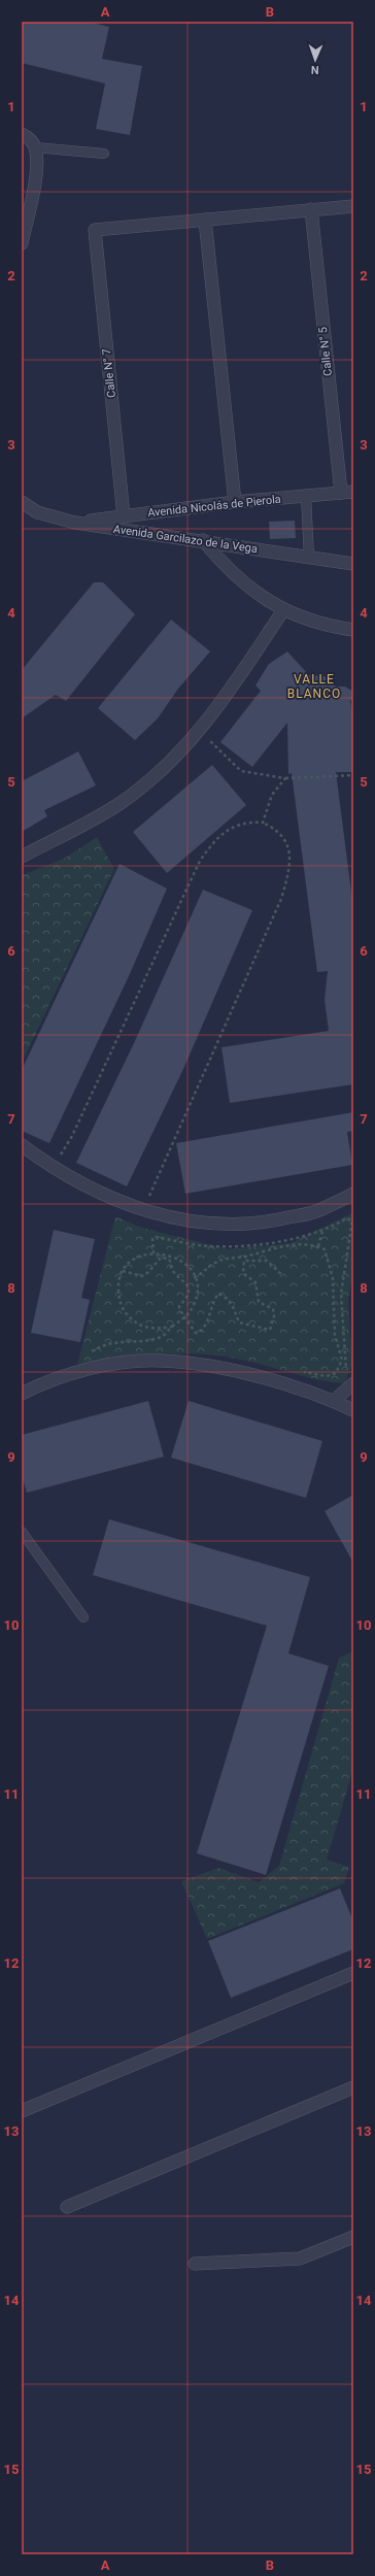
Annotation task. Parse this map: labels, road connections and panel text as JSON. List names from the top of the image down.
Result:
{
  "streets": {
    "street": [
      "Calle N° 5",
      "Calle N° 7",
      "Avenida Nicolás de Pierola",
      "Avenida Garcilazo de la Vega"
    ]
  },
  "crossings": [
    ["Calle N° 5", "Avenida Nicolás de Pierola"],
    ["Calle N° 7", "Avenida Nicolás de Pierola"],
    ["Avenida Nicolás de Pierola", "Avenida Garcilazo de la Vega"]
  ],
  "districts": ["VALLE BLANCO"],
  "north": "bottom",
  "grid": {
    "columns": ["A", "B"],
    "rows": [
      "1",
      "2",
      "3",
      "4",
      "5",
      "6",
      "7",
      "8",
      "9",
      "10",
      "11",
      "12",
      "13",
      "14",
      "15"
    ]
  }
}
